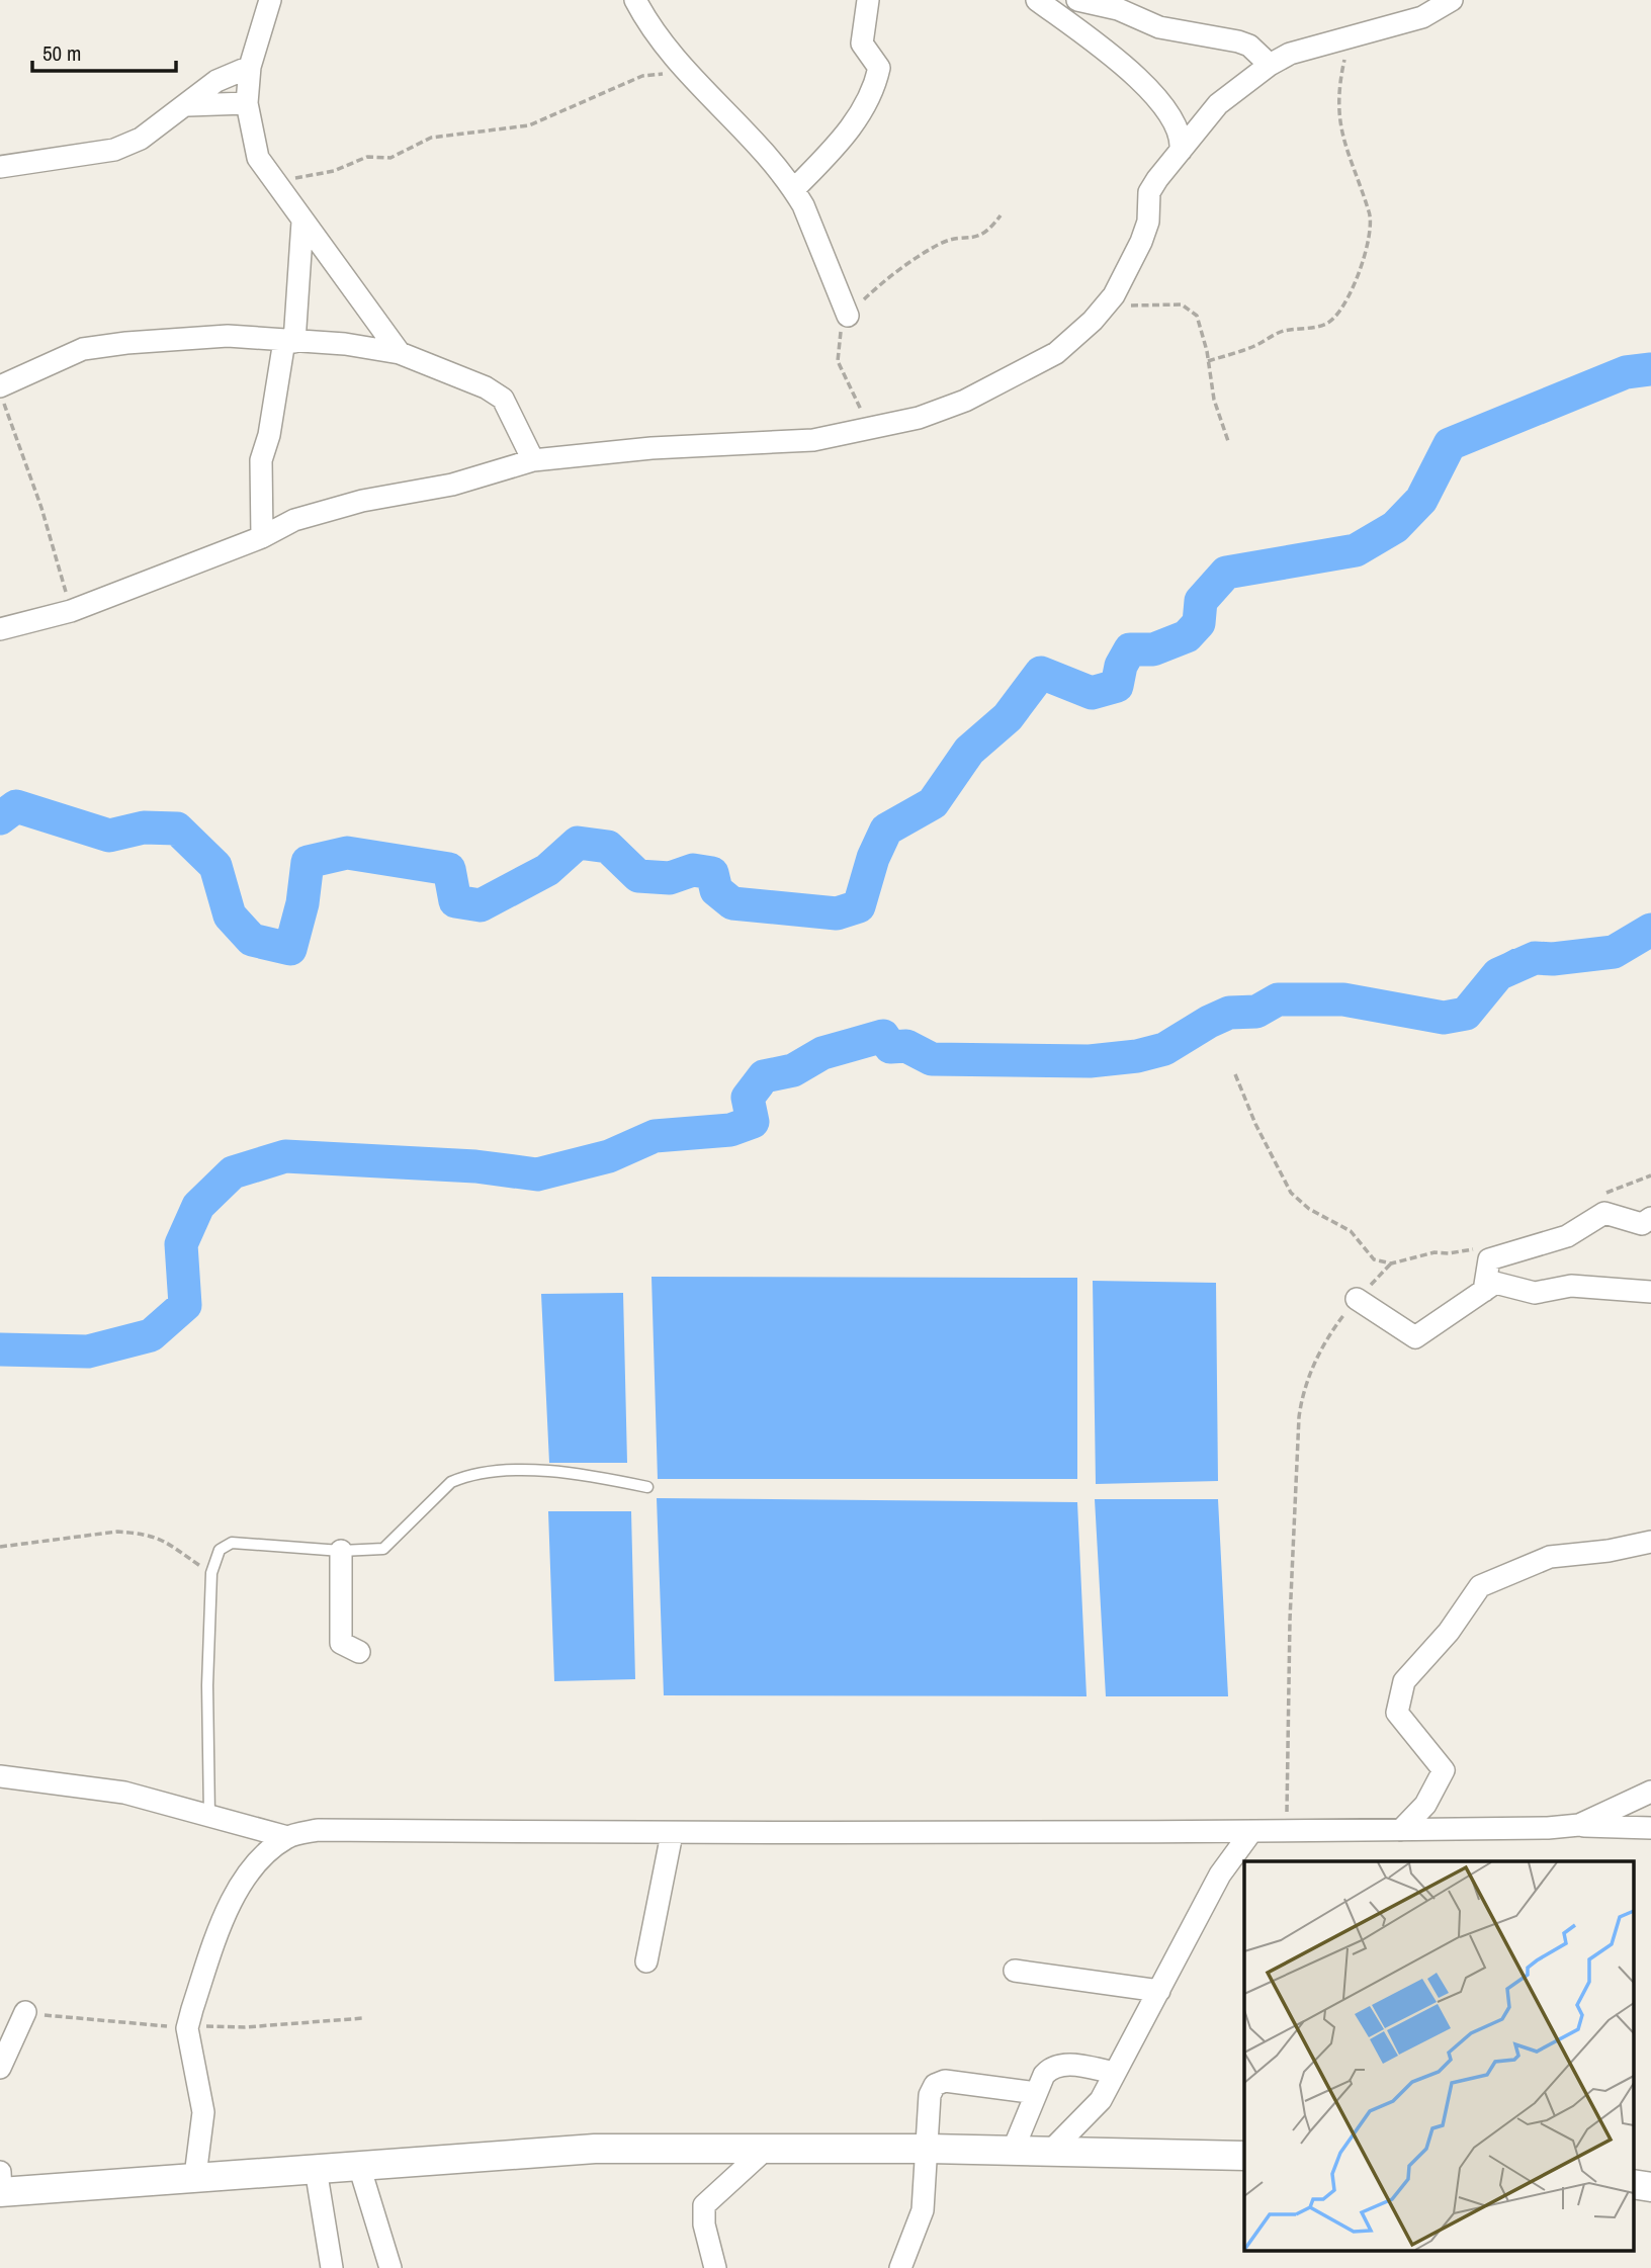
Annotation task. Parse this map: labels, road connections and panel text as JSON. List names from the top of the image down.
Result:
{
  "scale_bar": "50 m"
}
